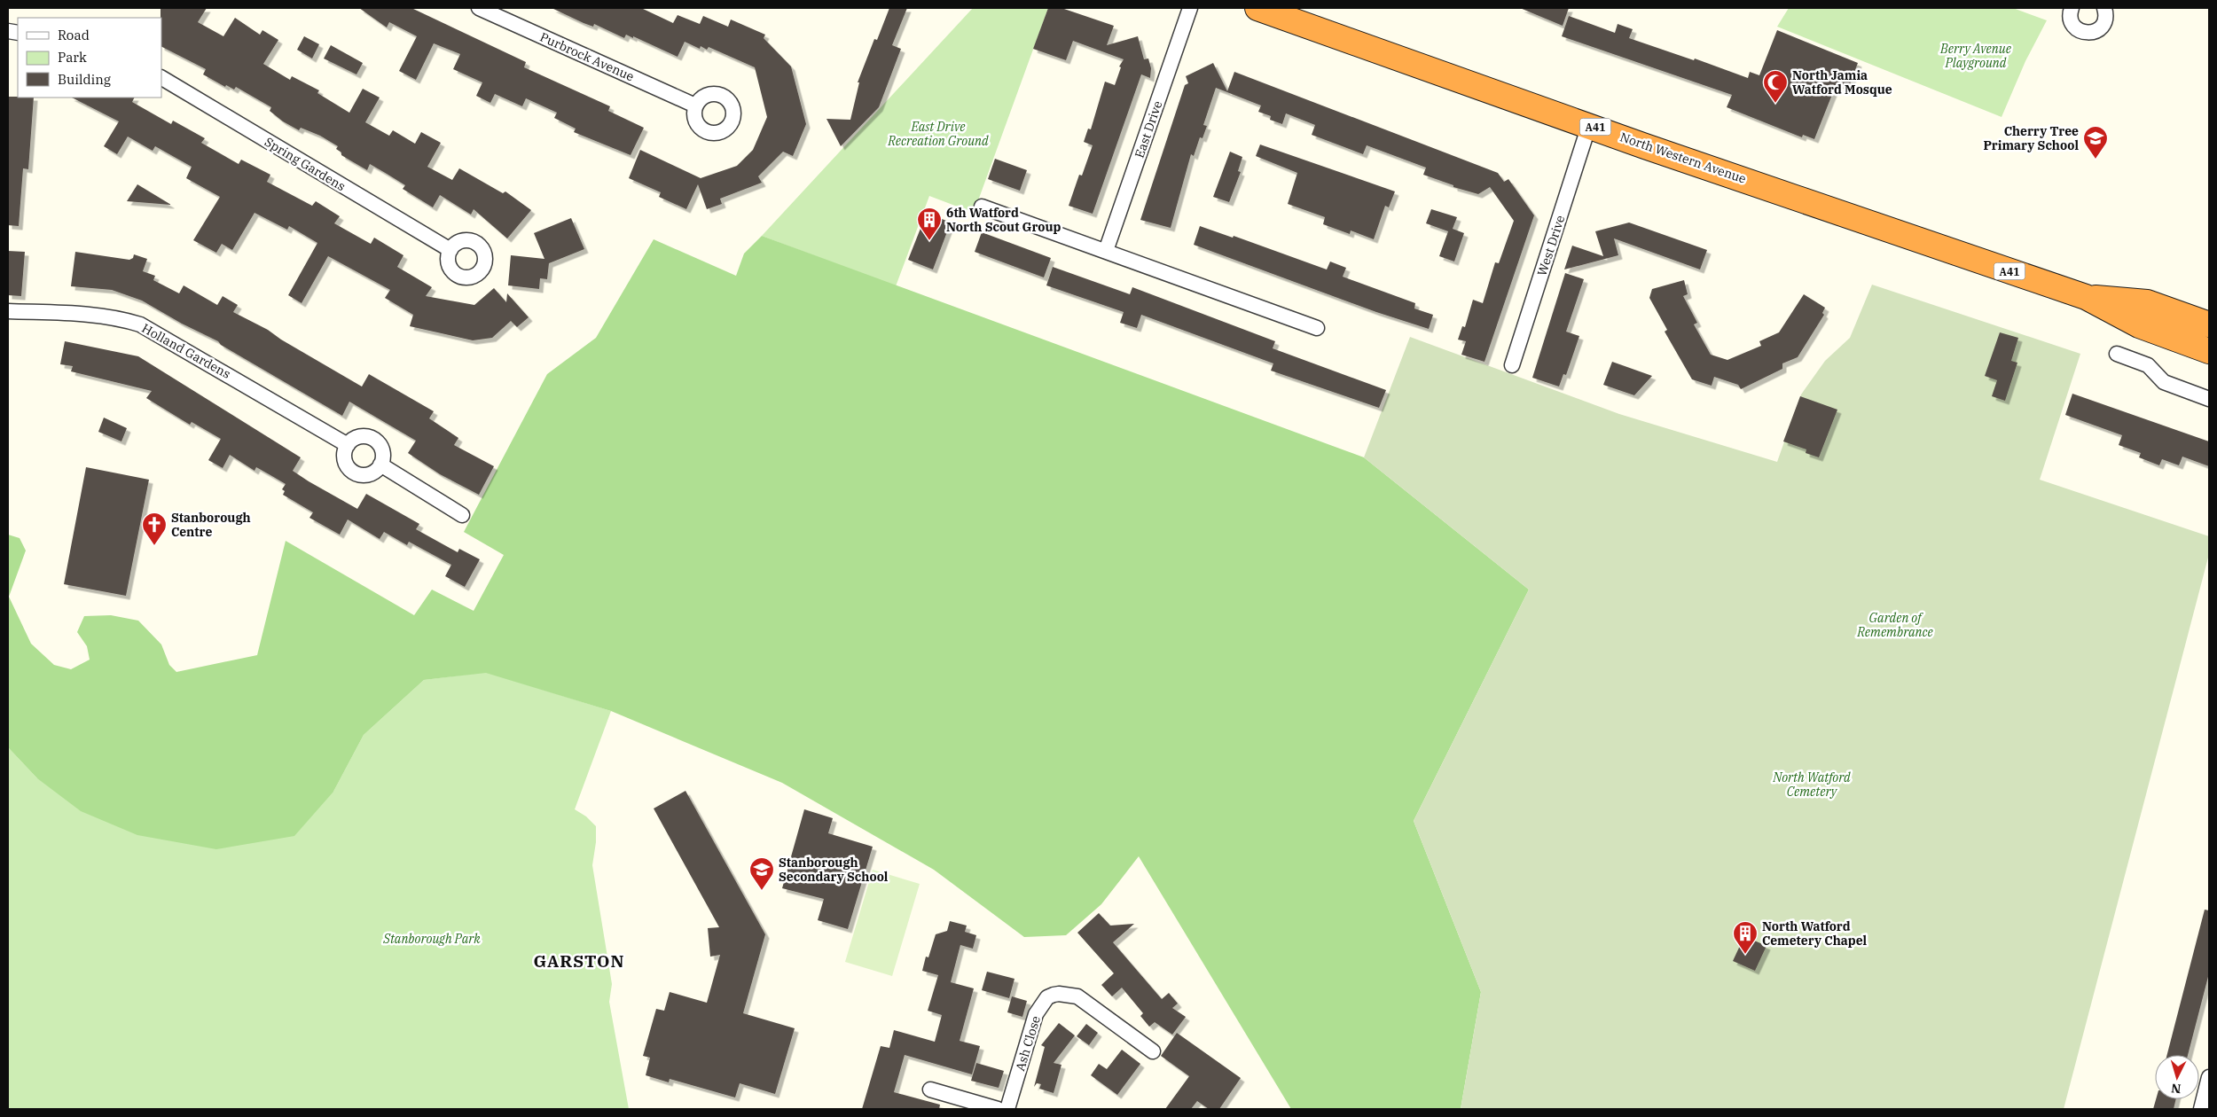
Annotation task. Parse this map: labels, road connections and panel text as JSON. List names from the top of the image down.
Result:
{
  "streets": {
    "highway": ["A41", "North Western Avenue"],
    "street": [
      "Purbrock Avenue",
      "East Drive",
      "Spring Gardens",
      "West Drive",
      "Holland Gardens",
      "Ash Close"
    ]
  },
  "crossings": [
    ["North Western Avenue", "West Drive"]
  ],
  "districts": ["GARSTON"],
  "parks": [
    "Berry Avenue Playground",
    "East Drive Recreation Ground",
    "Garden of Remembrance",
    "North Watford Cemetery",
    "Stanborough Park"
  ],
  "places": {
    "mosque": ["North Jamia Watford Mosque"],
    "school or university": ["Cherry Tree Primary School", "Stanborough Secondary School"],
    "building": ["6th Watford North Scout Group", "North Watford Cemetery Chapel"],
    "church": ["Stanborough Centre"]
  },
  "legend": ["Road", "Park", "Building"],
  "north": "bottom"
}
